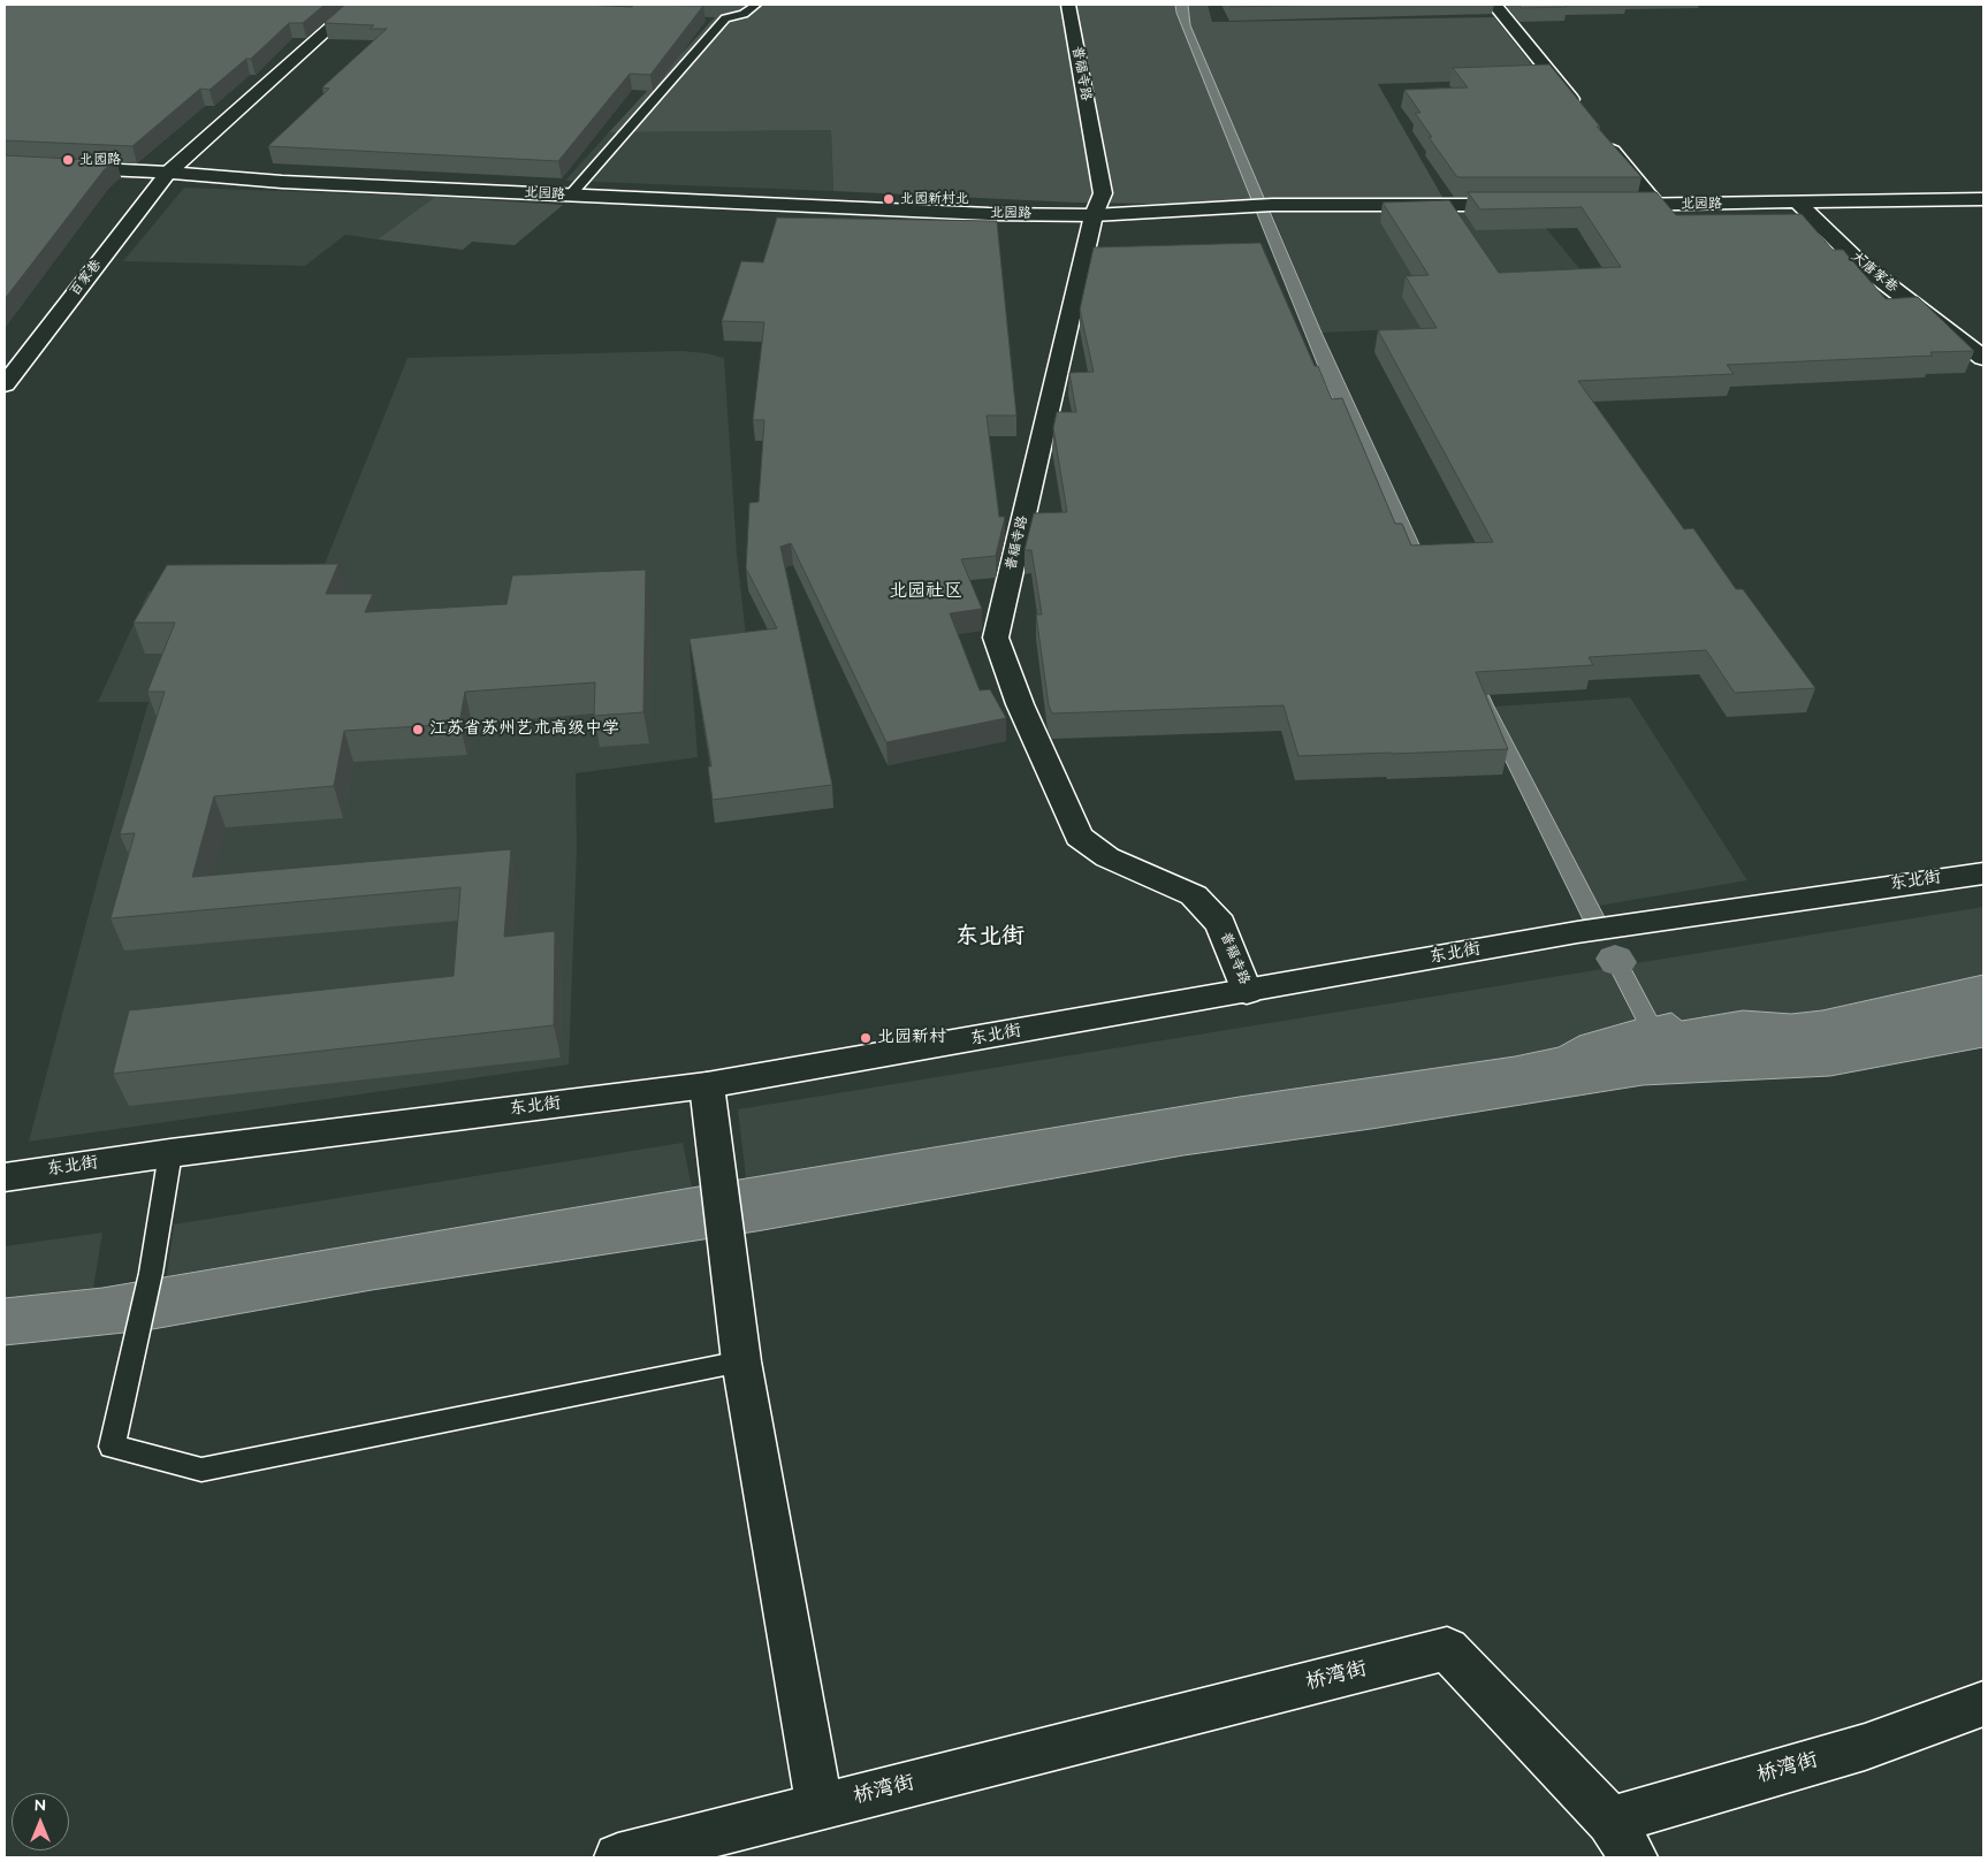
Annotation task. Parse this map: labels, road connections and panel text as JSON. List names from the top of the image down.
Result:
{
  "streets": {
    "street": [
      "普福寺路",
      "北园路",
      "大唐家巷",
      "百家巷",
      "东北街",
      "桥湾街"
    ]
  },
  "crossings": [
    ["普福寺路", "北园路"],
    ["普福寺路", "东北街"],
    ["北园路", "大唐家巷"],
    ["北园路", "百家巷"]
  ],
  "districts": ["北园社区", "东北街"],
  "places": [
    "北园路",
    "北园新村北",
    "江苏省苏州艺术高级中学",
    "北园新村"
  ],
  "north": "top"
}
